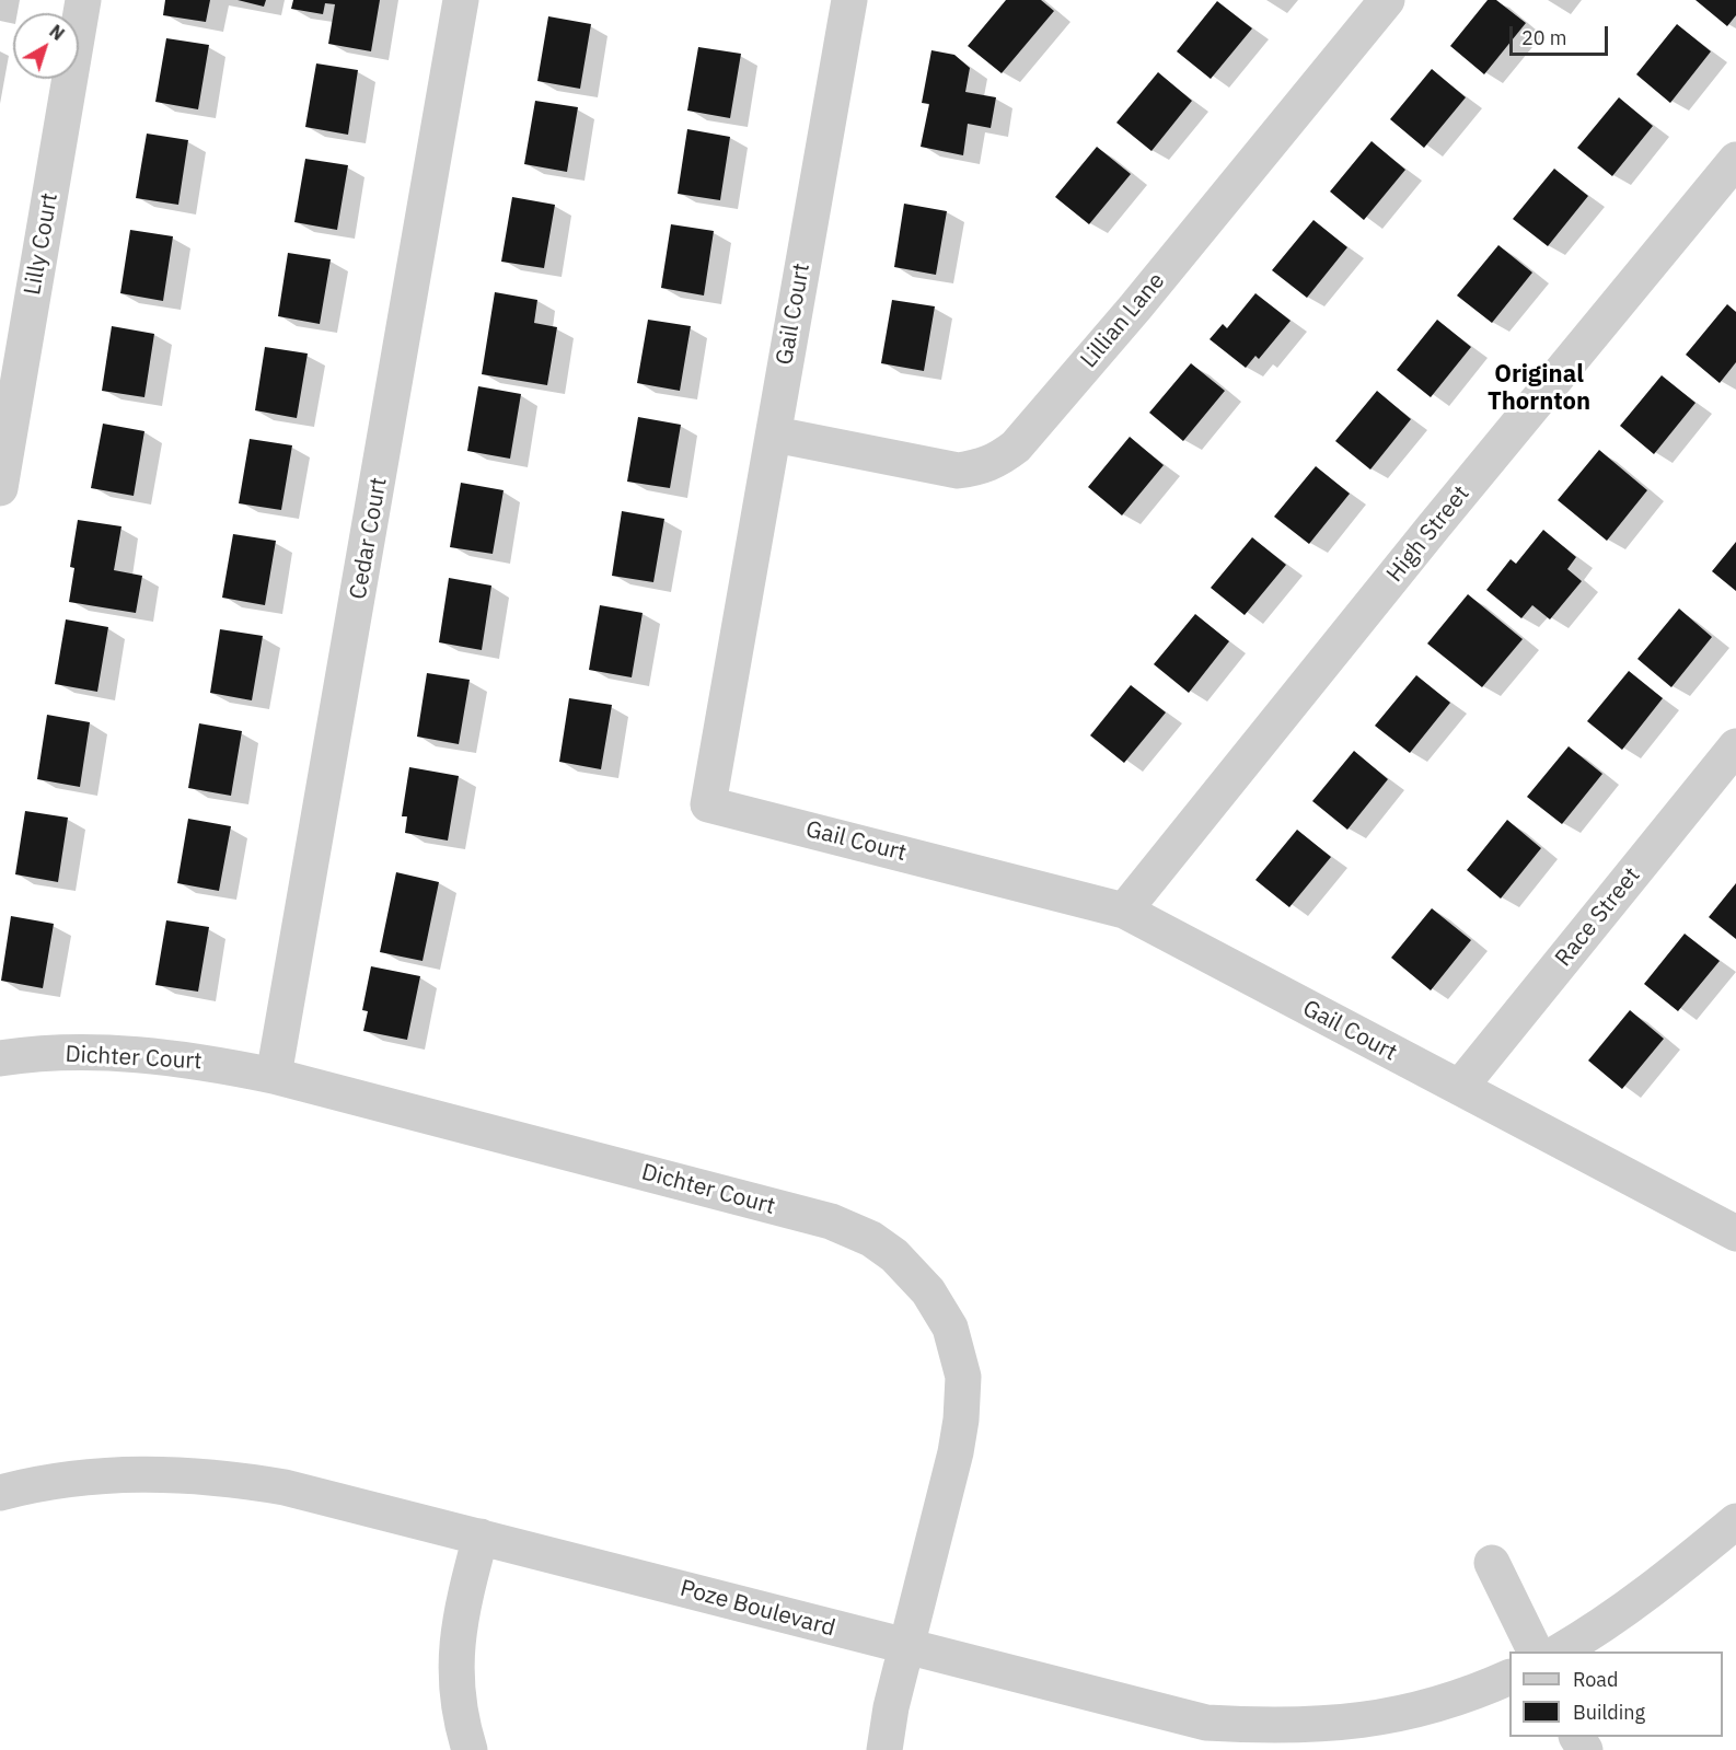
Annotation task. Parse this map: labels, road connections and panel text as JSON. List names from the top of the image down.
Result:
{
  "streets": {
    "street": [
      "Lilly Court",
      "Gail Court",
      "Lillian Lane",
      "High Street",
      "Cedar Court",
      "Race Street",
      "Dichter Court",
      "Poze Boulevard"
    ]
  },
  "crossings": [
    ["Gail Court", "Lillian Lane"],
    ["Gail Court", "High Street"],
    ["Gail Court", "Race Street"],
    ["Cedar Court", "Dichter Court"],
    ["Dichter Court", "Poze Boulevard"]
  ],
  "districts": ["Original Thornton"],
  "legend": ["Road", "Building"],
  "scale_bar": "20 m",
  "north": "top right"
}
